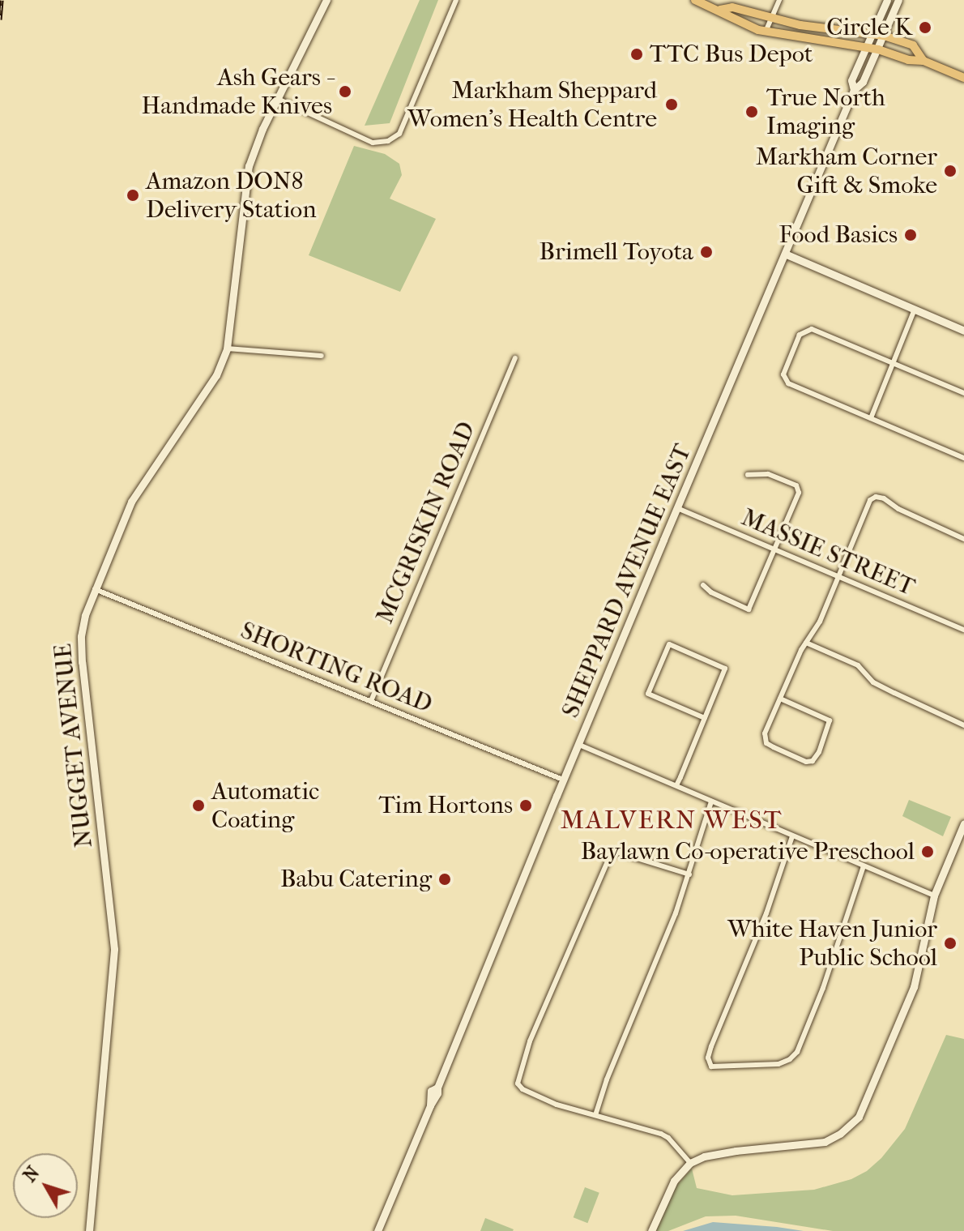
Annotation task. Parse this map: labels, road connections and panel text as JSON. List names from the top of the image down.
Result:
{
  "streets": {
    "street": [
      "MCGRISKIN ROAD",
      "MASSIE STREET",
      "SHEPPARD AVENUE EAST",
      "SHORTING ROAD",
      "NUGGET AVENUE"
    ]
  },
  "crossings": [
    ["MCGRISKIN ROAD", "SHORTING ROAD"],
    ["MASSIE STREET", "SHEPPARD AVENUE EAST"],
    ["SHEPPARD AVENUE EAST", "SHORTING ROAD"],
    ["SHORTING ROAD", "NUGGET AVENUE"]
  ],
  "districts": ["MALVERN WEST"],
  "places": [
    "Circle K",
    "TTC Bus Depot",
    "Ash Gears - Handmade Knives",
    "Markham Sheppard Women's Health Centre",
    "True North Imaging",
    "Markham Corner Gift & Smoke",
    "Amazon DON8 Delivery Station",
    "Food Basics",
    "Brimell Toyota",
    "Automatic Coating",
    "Tim Hortons",
    "Baylawn Co-operative Preschool",
    "Babu Catering",
    "White Haven Junior Public School"
  ],
  "north": "top left"
}
